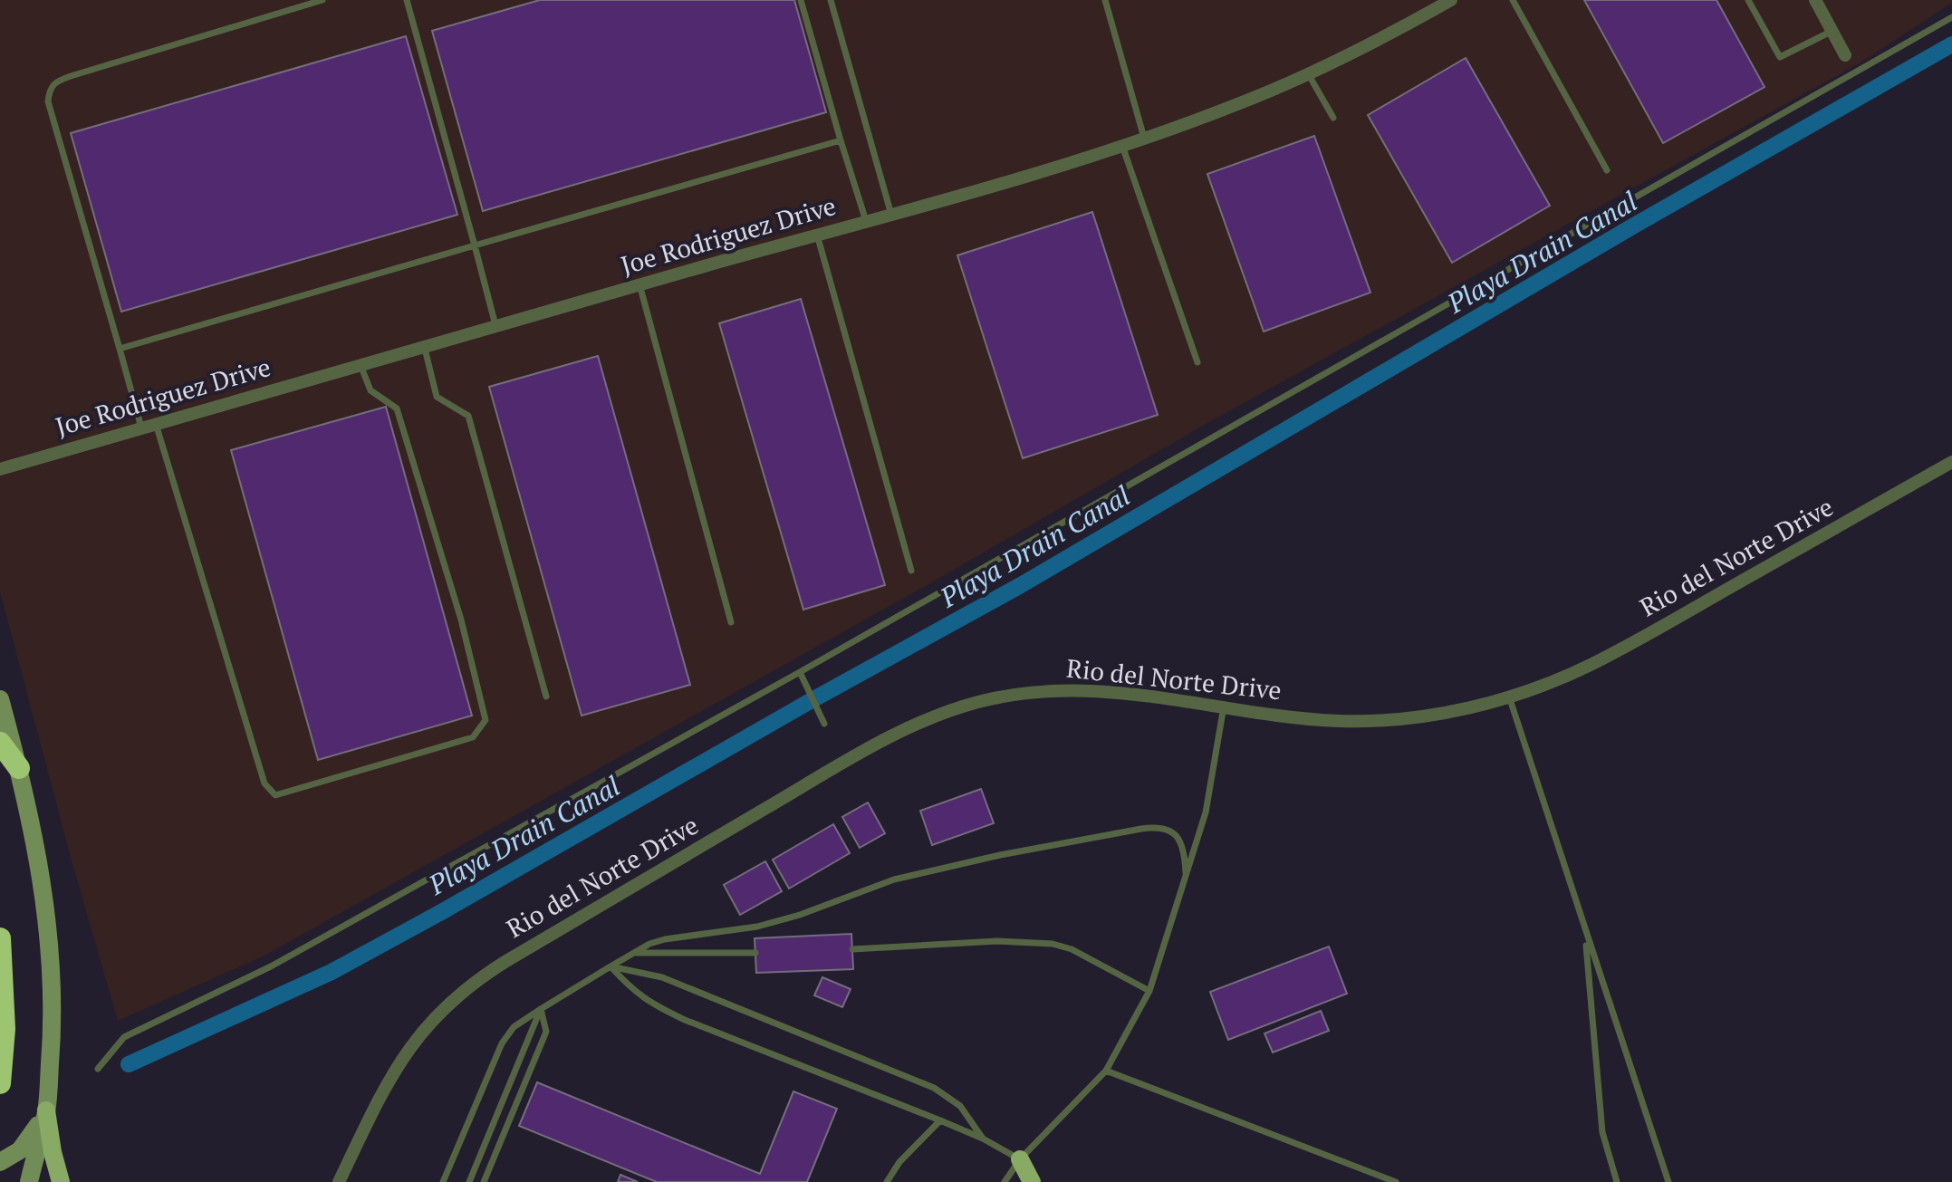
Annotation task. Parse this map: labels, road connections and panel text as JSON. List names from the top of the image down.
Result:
{
  "streets": {
    "street": ["Joe Rodriguez Drive", "Rio del Norte Drive"]
  },
  "water": ["Playa Drain Canal"]
}
